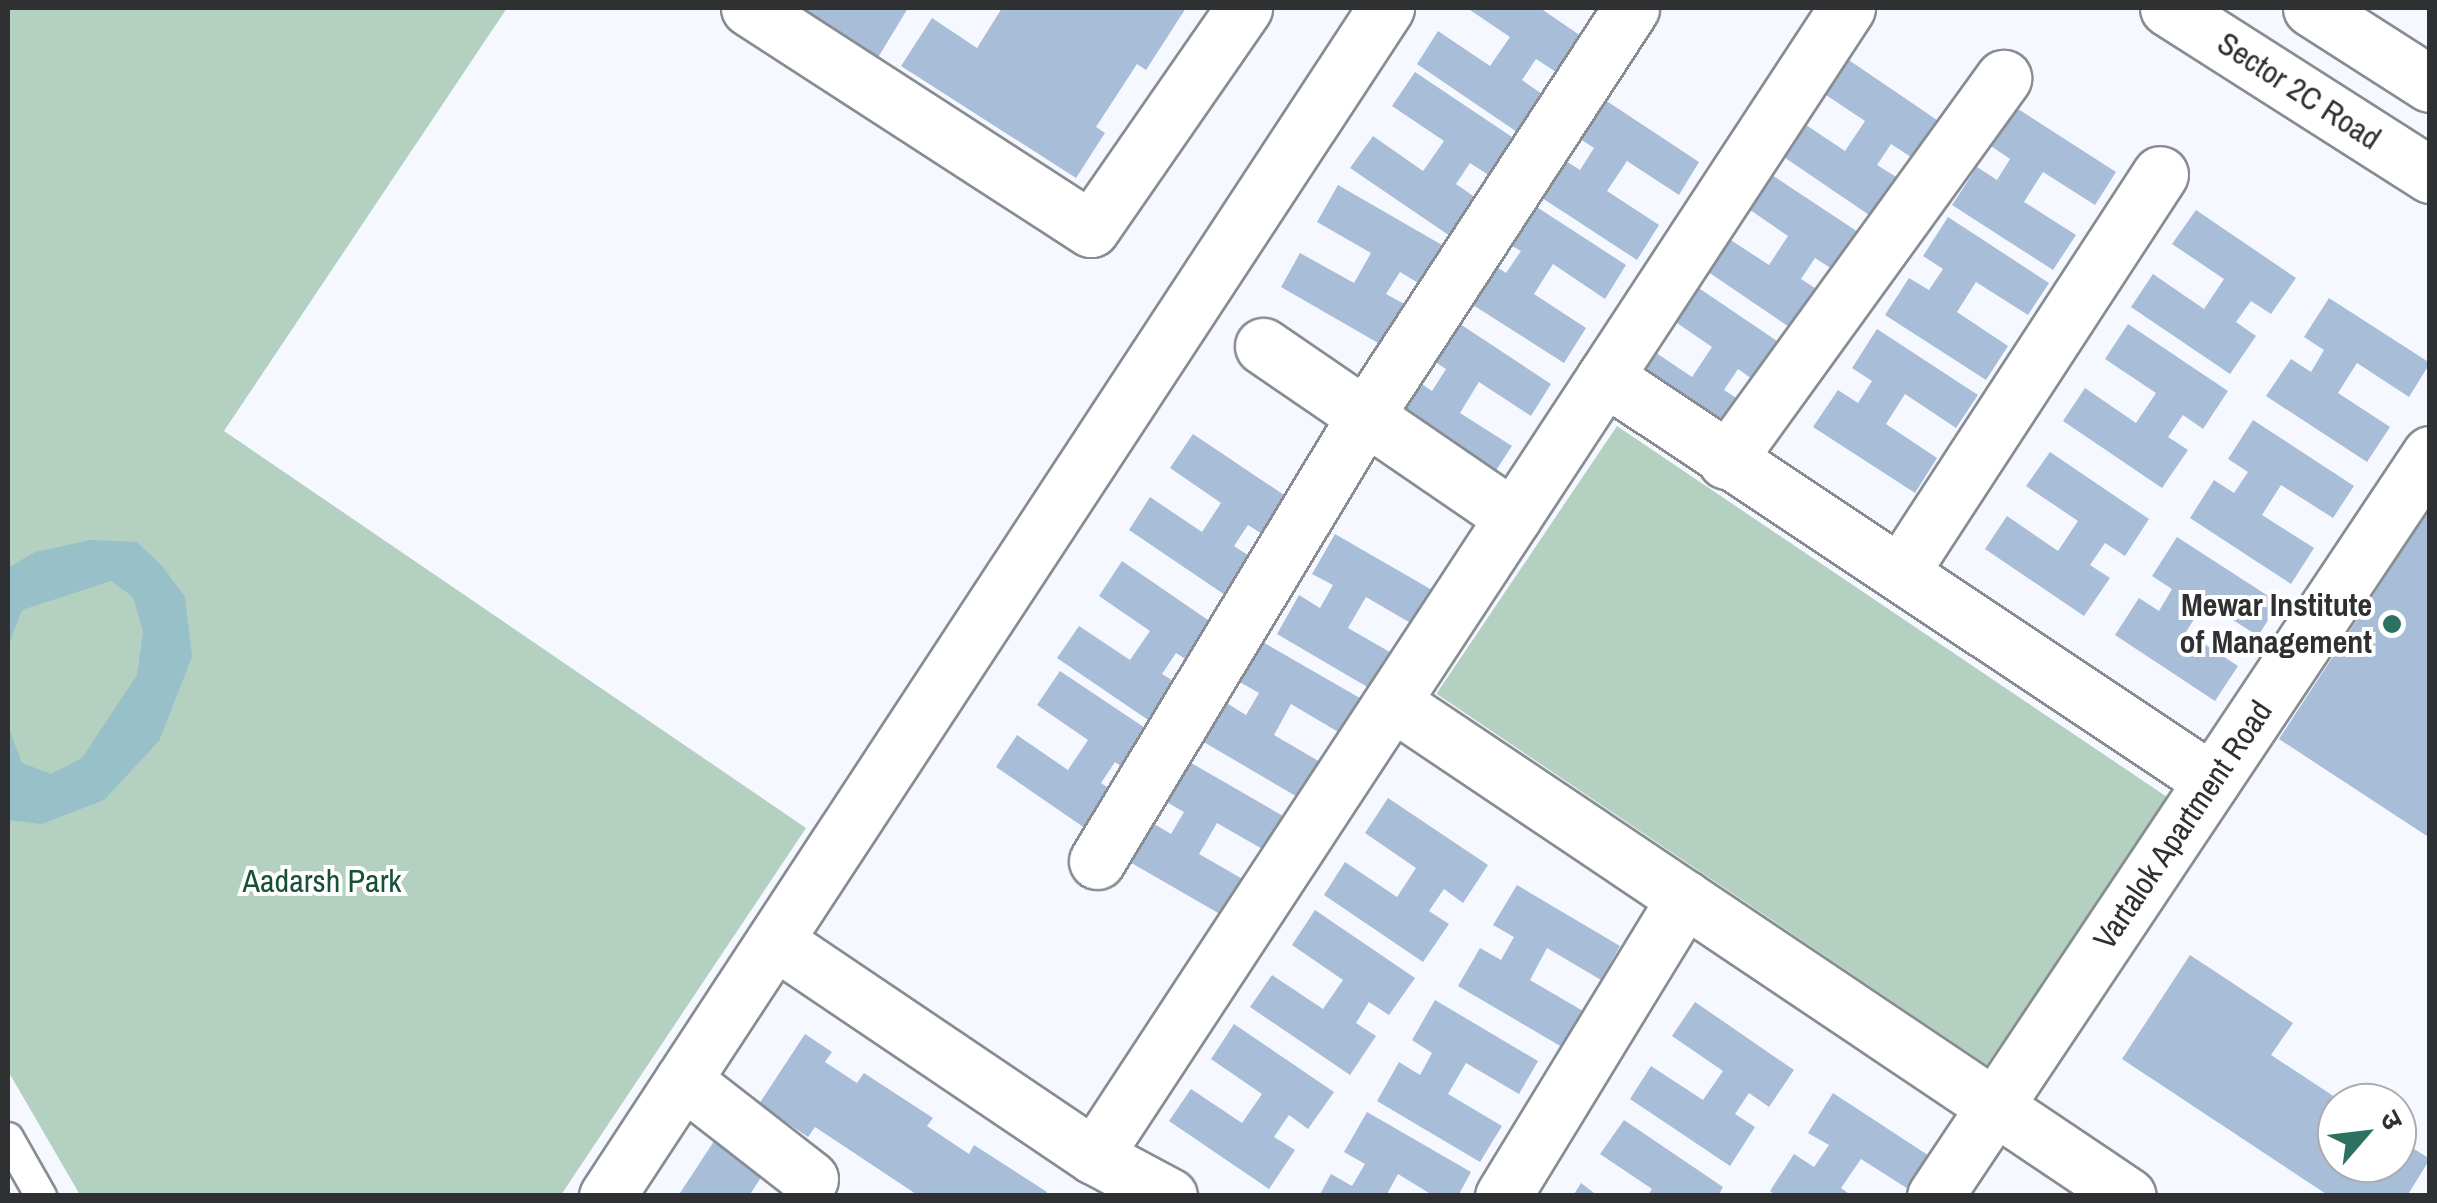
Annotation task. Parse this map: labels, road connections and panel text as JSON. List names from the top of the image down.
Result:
{
  "streets": {
    "street": ["Sector 2C Road", "Vartalok Apartment Road"]
  },
  "parks": ["Aadarsh Park"],
  "places": ["Mewar Institute of Management"],
  "north": "top right"
}
